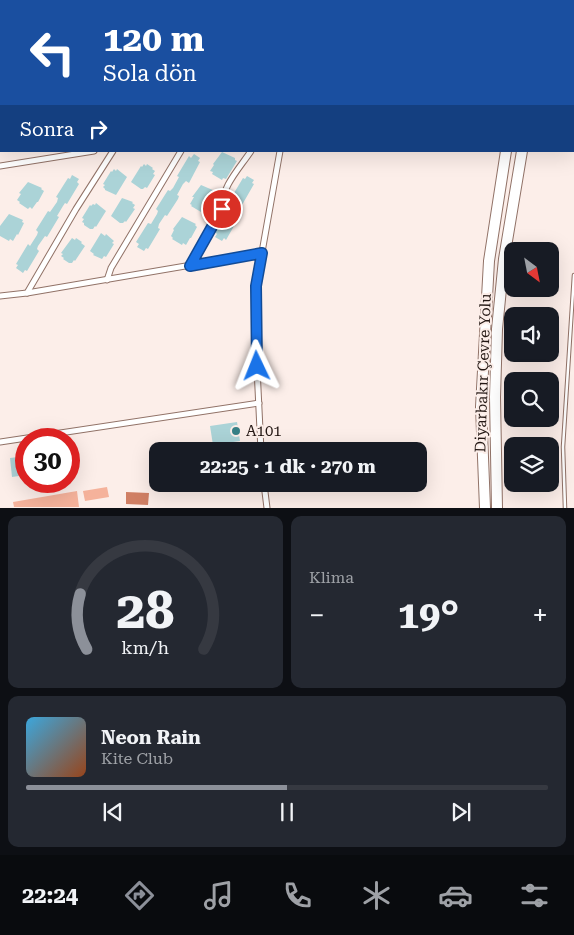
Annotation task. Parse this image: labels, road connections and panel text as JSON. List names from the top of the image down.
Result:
{
  "streets": {
    "highway": ["Diyarbakır Çevre Yolu"]
  },
  "places": ["A101"],
  "north": "bottom right",
  "page": {
    "turn": ["120 m", "Sola dön"],
    "then": "Sonra",
    "limit": "30",
    "trip": "22:25 · 1 dk · 270 m",
    "tile": "Klima",
    "heat": ["−", "19°", "+"],
    "song": ["Neon Rain", "Kite Club"],
    "tabs": "22:24",
    "gauge": ["28", "km/h"]
  }
}
